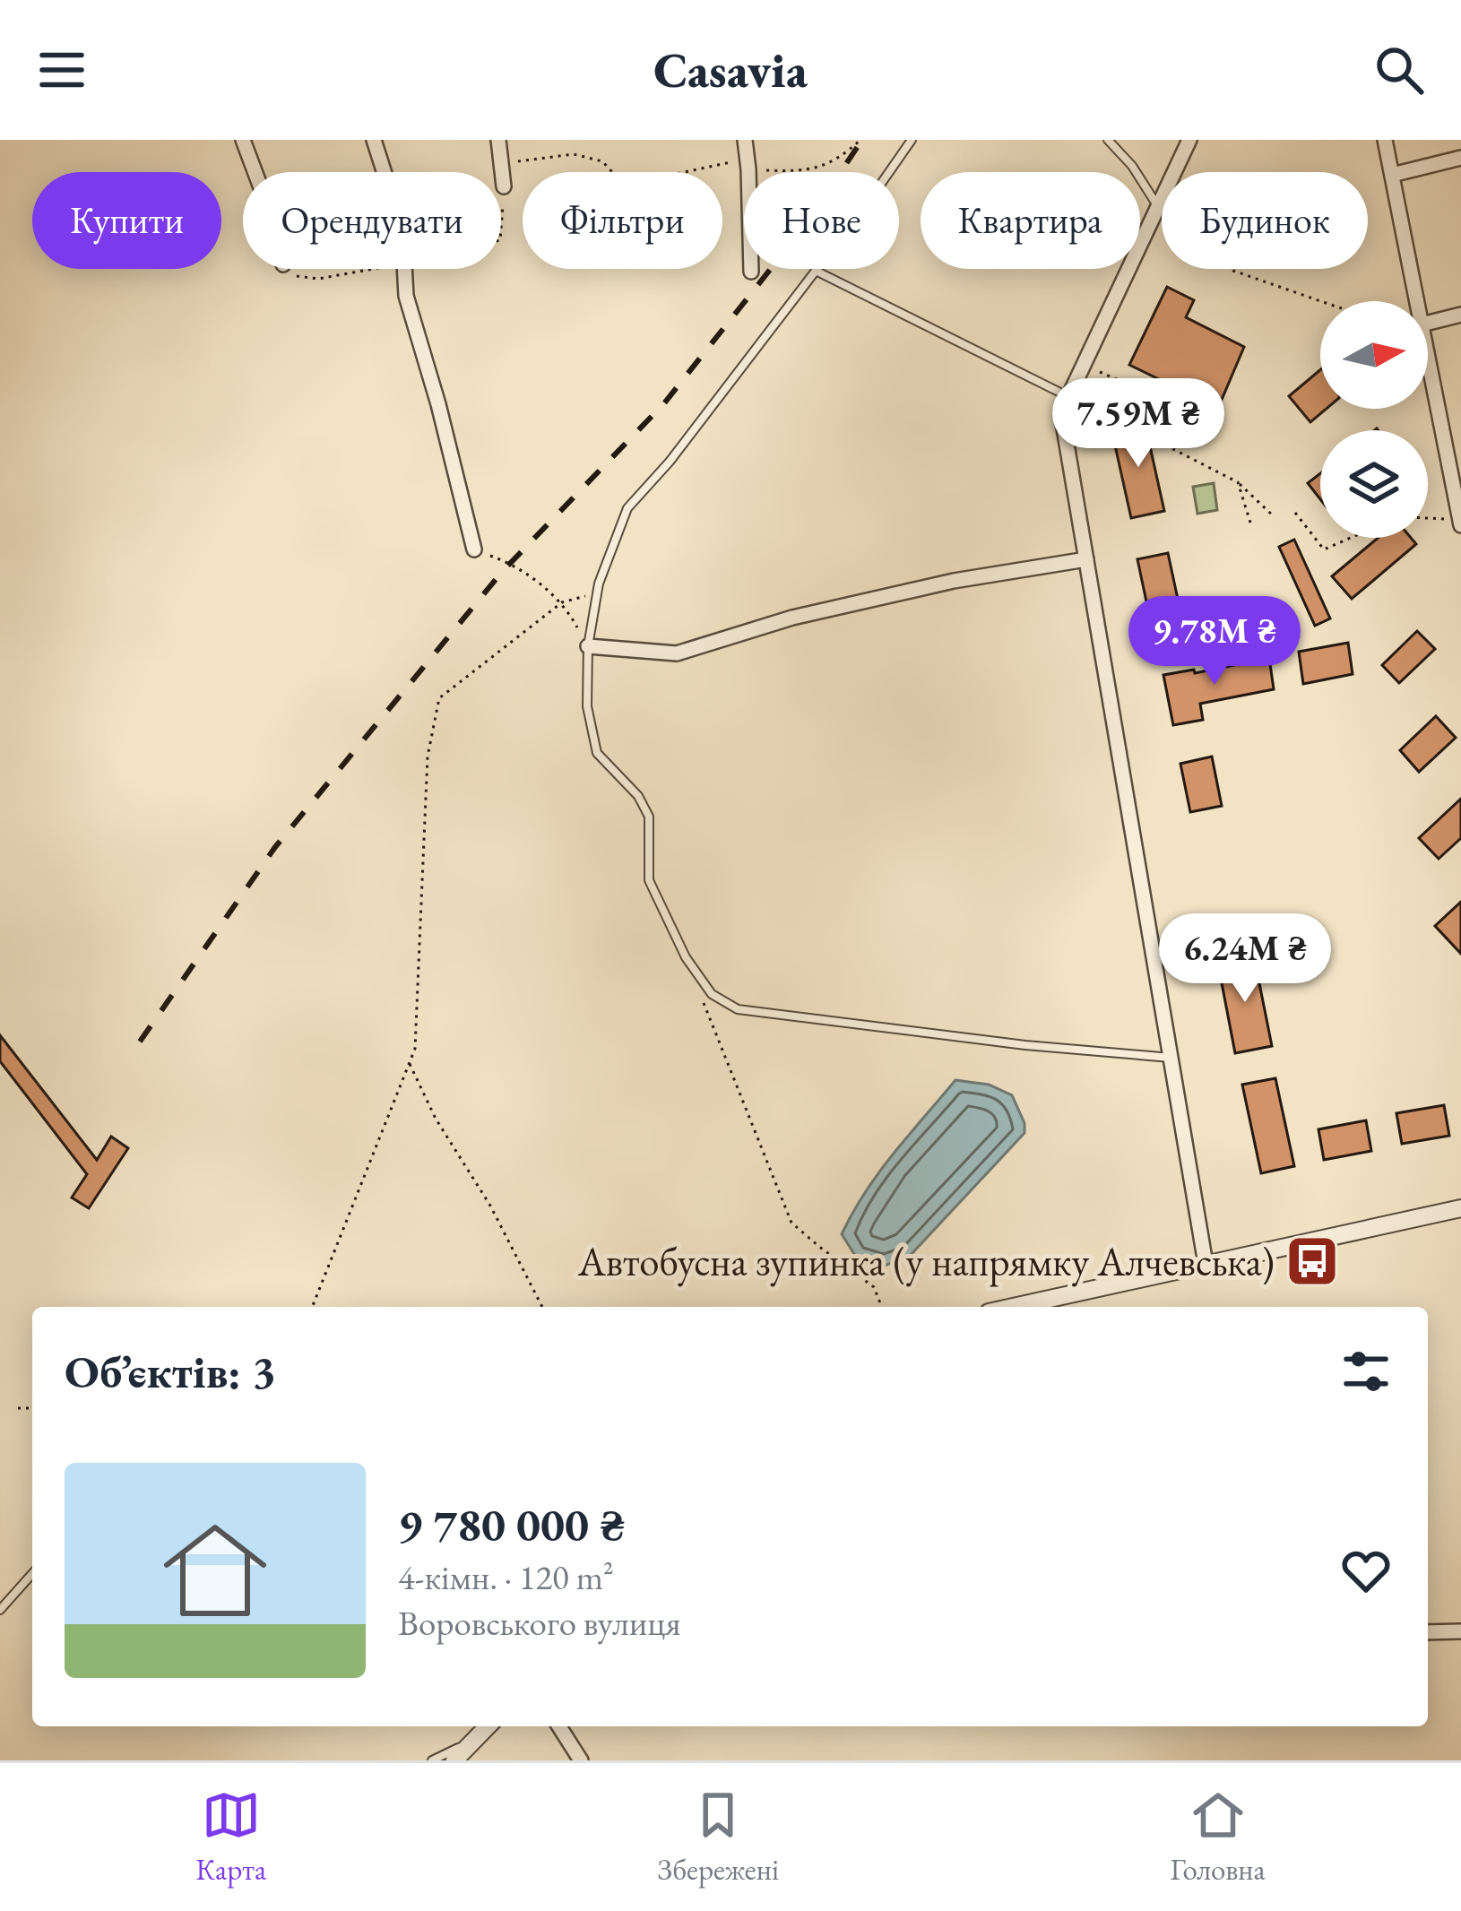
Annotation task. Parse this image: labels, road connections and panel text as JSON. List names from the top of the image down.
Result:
{
  "places": {
    "bus stop": ["Автобусна зупинка (у напрямку Алчевська)"]
  },
  "north": "right",
  "page": {
    "header": "Casavia",
    "chip": [
      "Купити",
      "Орендувати",
      "Фільтри",
      "Нове",
      "Квартира",
      "Будинок"
    ],
    "price": ["7.59M ₴", "9.78M ₴", "6.24M ₴"],
    "heading": "Об’єктів: 3",
    "list": [
      {
        "name": "9 780 000 ₴",
        "note": "4-кімн. · 120 m² · Воровського вулиця"
      }
    ],
    "tabs": ["Карта", "Збережені", "Головна"]
  }
}
